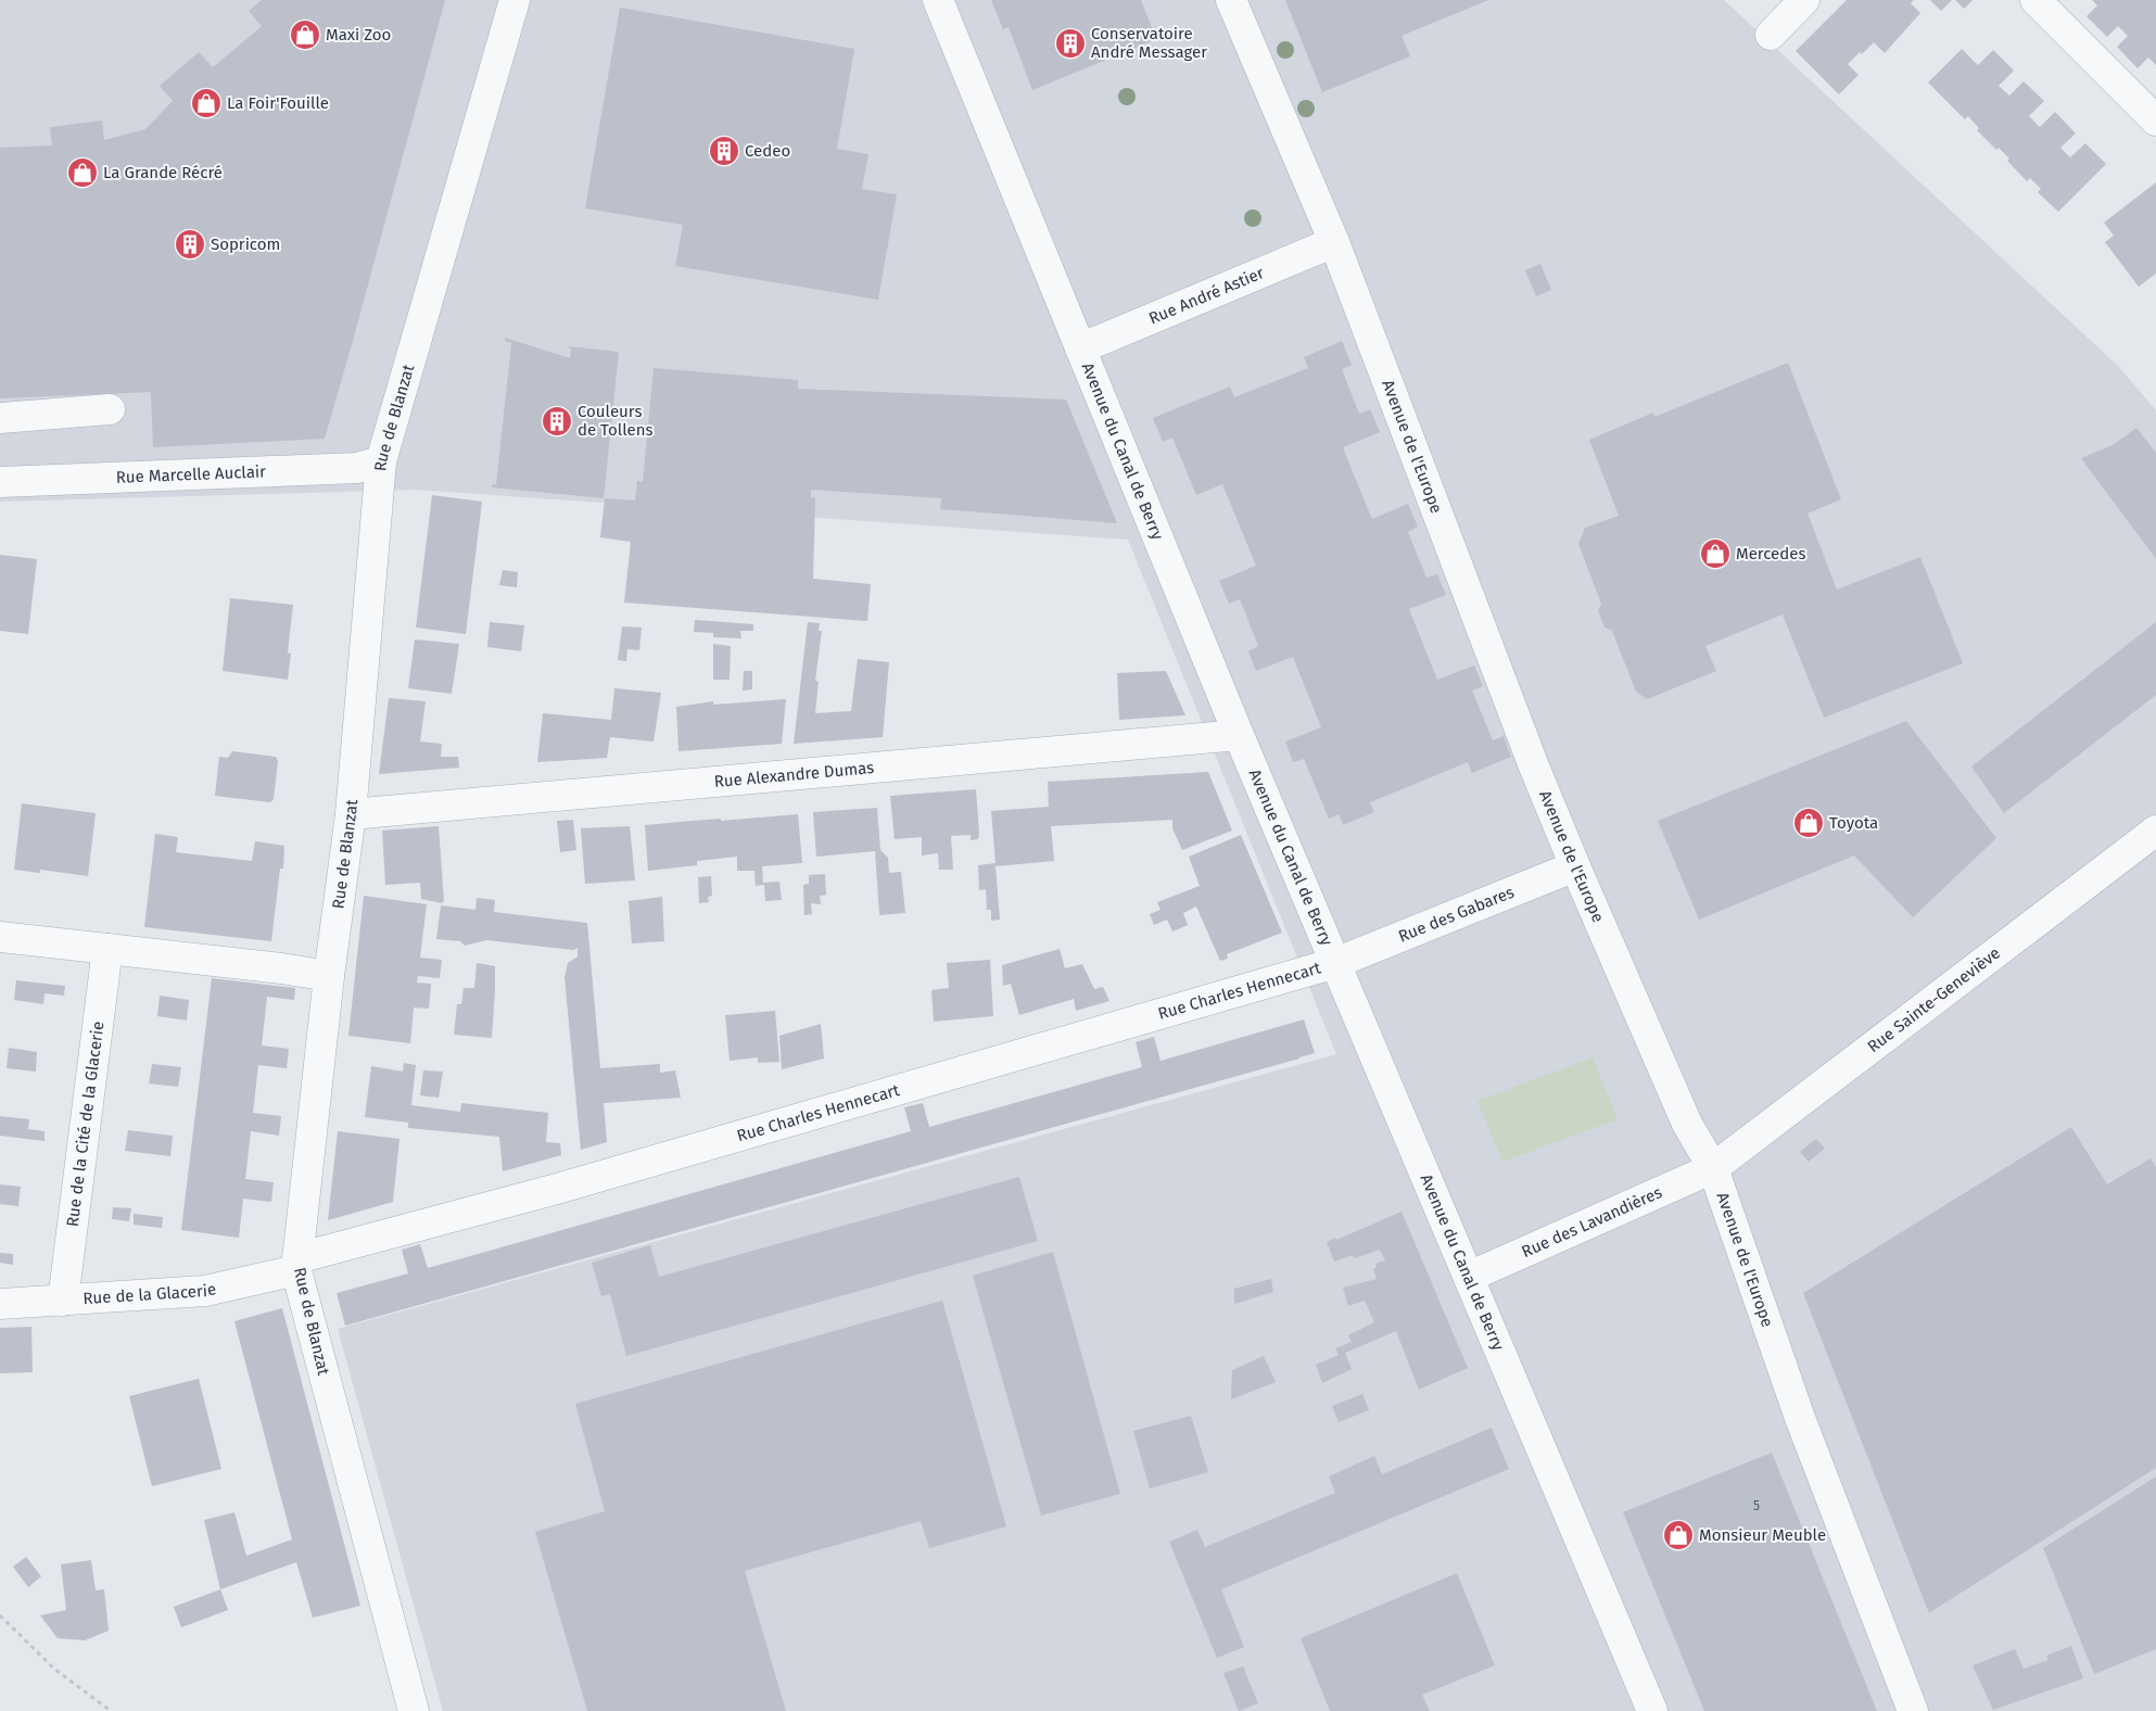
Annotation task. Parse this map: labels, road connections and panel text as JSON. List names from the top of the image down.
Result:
{
  "streets": {
    "street": [
      "Rue André Astier",
      "Rue de Blanzat",
      "Avenue de l'Europe",
      "Avenue du Canal de Berry",
      "Rue Marcelle Auclair",
      "Rue Alexandre Dumas",
      "Rue des Gabares",
      "Rue Charles Hennecart",
      "Rue Sainte-Geneviève",
      "Rue de la Cité de la Glacerie",
      "Rue des Lavandières",
      "Rue de la Glacerie"
    ]
  },
  "crossings": [
    ["Rue André Astier", "Avenue de l'Europe"],
    ["Rue André Astier", "Avenue du Canal de Berry"],
    ["Rue de Blanzat", "Rue Marcelle Auclair"],
    ["Rue de Blanzat", "Rue Alexandre Dumas"],
    ["Rue de Blanzat", "Rue Charles Hennecart"],
    ["Rue de Blanzat", "Rue de la Glacerie"],
    ["Avenue de l'Europe", "Rue des Gabares"],
    ["Avenue de l'Europe", "Rue Sainte-Geneviève"],
    ["Avenue de l'Europe", "Rue des Lavandières"],
    ["Avenue du Canal de Berry", "Rue Alexandre Dumas"],
    ["Avenue du Canal de Berry", "Rue des Gabares"],
    ["Avenue du Canal de Berry", "Rue Charles Hennecart"],
    ["Avenue du Canal de Berry", "Rue des Lavandières"],
    ["Rue des Gabares", "Rue Charles Hennecart"],
    ["Rue Charles Hennecart", "Rue de la Glacerie"],
    ["Rue Sainte-Geneviève", "Rue des Lavandières"],
    ["Rue de la Cité de la Glacerie", "Rue de la Glacerie"]
  ],
  "places": {
    "shop": [
      "Maxi Zoo",
      "La Foir'Fouille",
      "La Grande Récré",
      "Mercedes",
      "Toyota",
      "Monsieur Meuble"
    ],
    "building": [
      "Conservatoire André Messager",
      "Cedeo",
      "Sopricom",
      "Couleurs de Tollens"
    ]
  },
  "house_numbers": ["5"]
}
